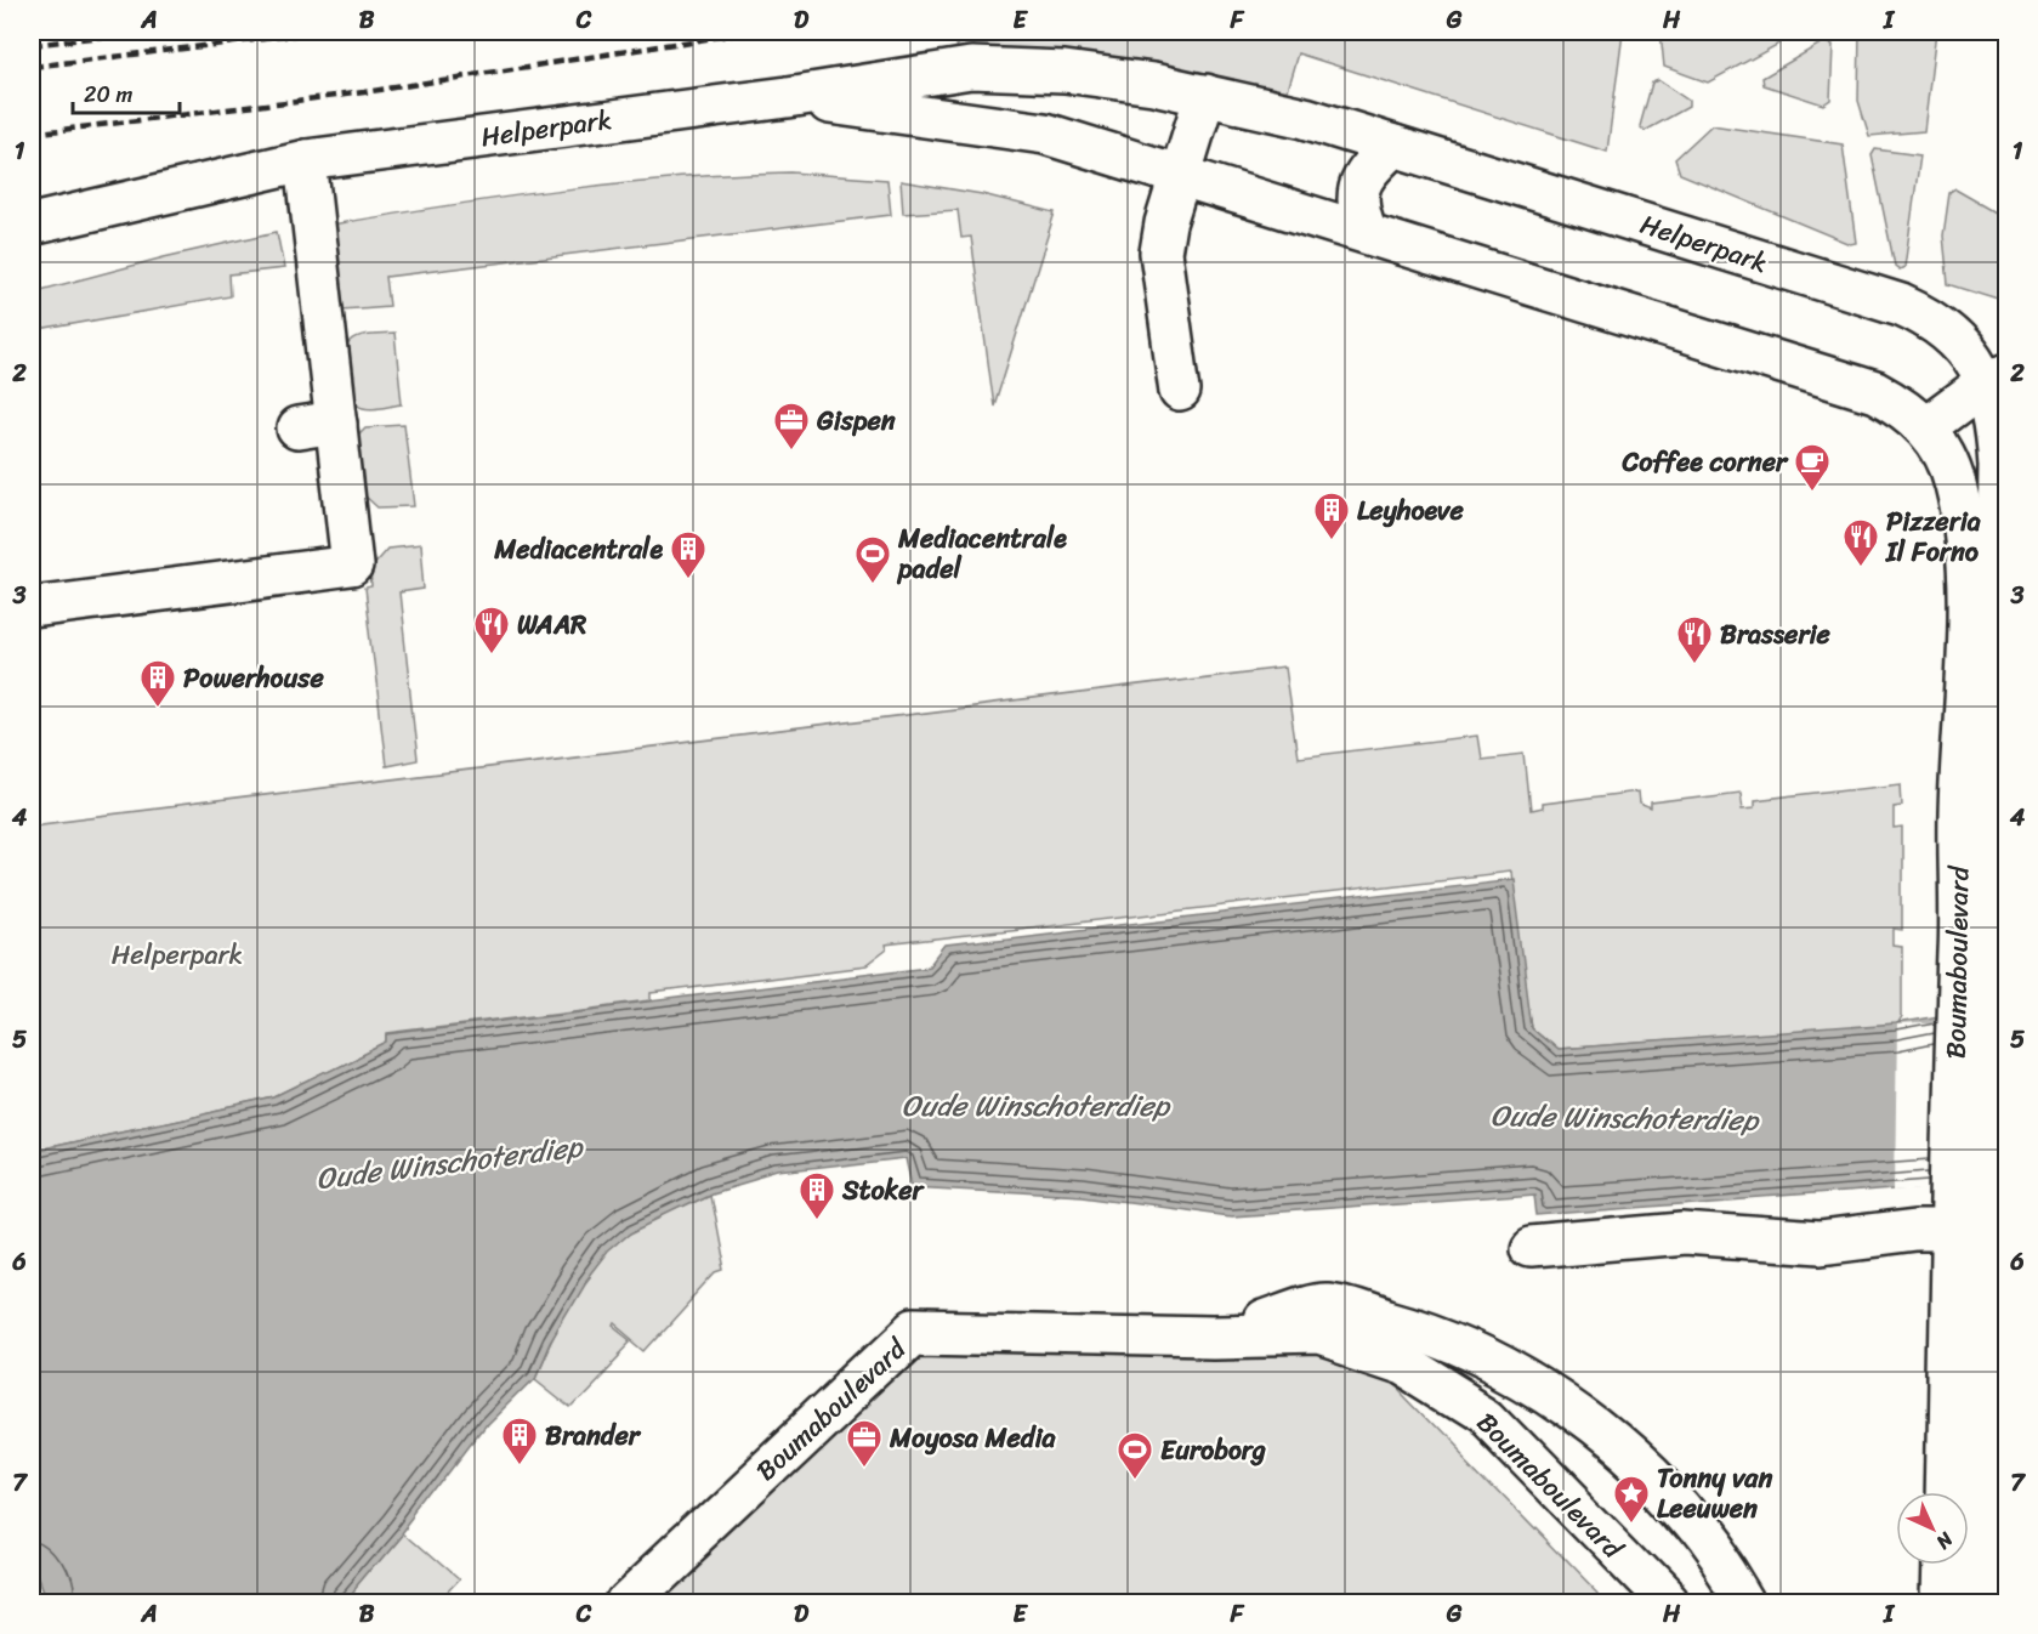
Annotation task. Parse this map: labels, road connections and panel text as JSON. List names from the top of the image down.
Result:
{
  "streets": {
    "main road": ["Helperpark", "Boumaboulevard"]
  },
  "crossings": [
    ["Helperpark", "Boumaboulevard"]
  ],
  "water": ["Oude Winschoterdiep"],
  "parks": ["Helperpark"],
  "places": {
    "office": ["Gispen", "Moyosa Media"],
    "cafe": ["Coffee corner"],
    "building": [
      "Leyhoeve",
      "Mediacentrale",
      "Powerhouse",
      "Stoker",
      "Brander"
    ],
    "restaurant": ["Pizzeria Il Forno", "WAAR", "Brasserie"],
    "sports": ["Mediacentrale padel", "Euroborg"],
    "place": ["Tonny van Leeuwen"]
  },
  "scale_bar": "20 m",
  "north": "bottom right",
  "grid": {
    "columns": [
      "A",
      "B",
      "C",
      "D",
      "E",
      "F",
      "G",
      "H",
      "I"
    ],
    "rows": [
      "1",
      "2",
      "3",
      "4",
      "5",
      "6",
      "7"
    ]
  }
}
